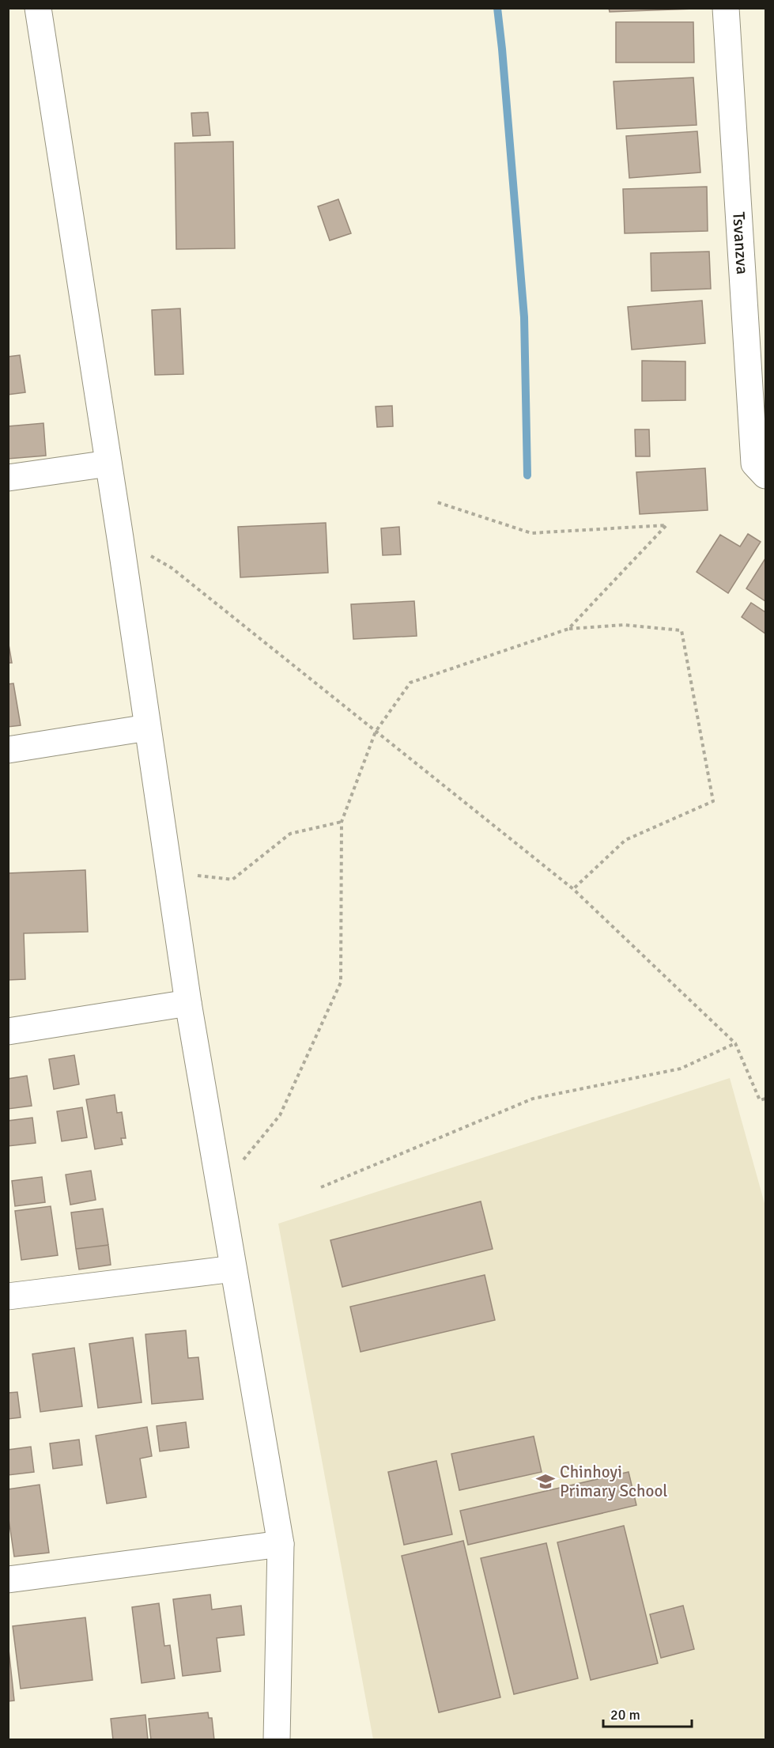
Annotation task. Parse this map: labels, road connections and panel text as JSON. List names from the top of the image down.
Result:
{
  "streets": {
    "street": ["Tsvanzva"]
  },
  "places": {
    "school or university": ["Chinhoyi Primary School"]
  },
  "scale_bar": "20 m"
}
